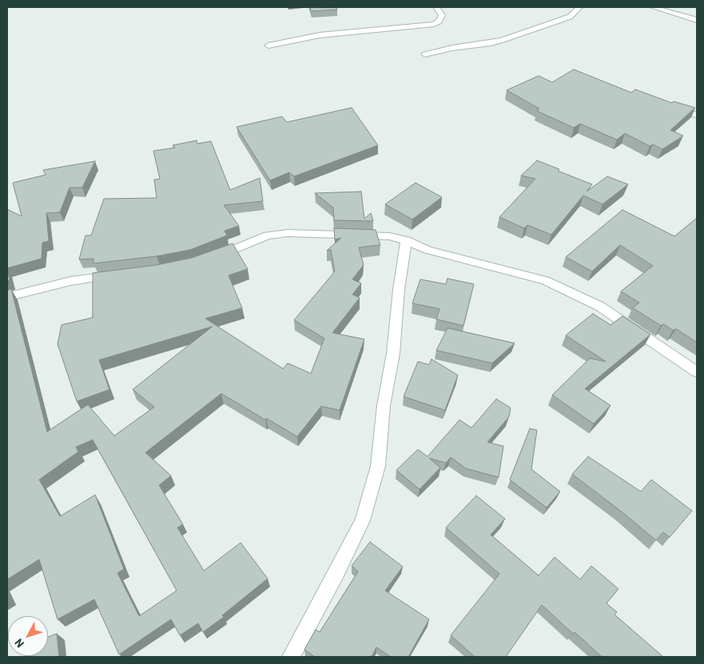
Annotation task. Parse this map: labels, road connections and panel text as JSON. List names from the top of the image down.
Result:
{
  "north": "bottom left"
}
